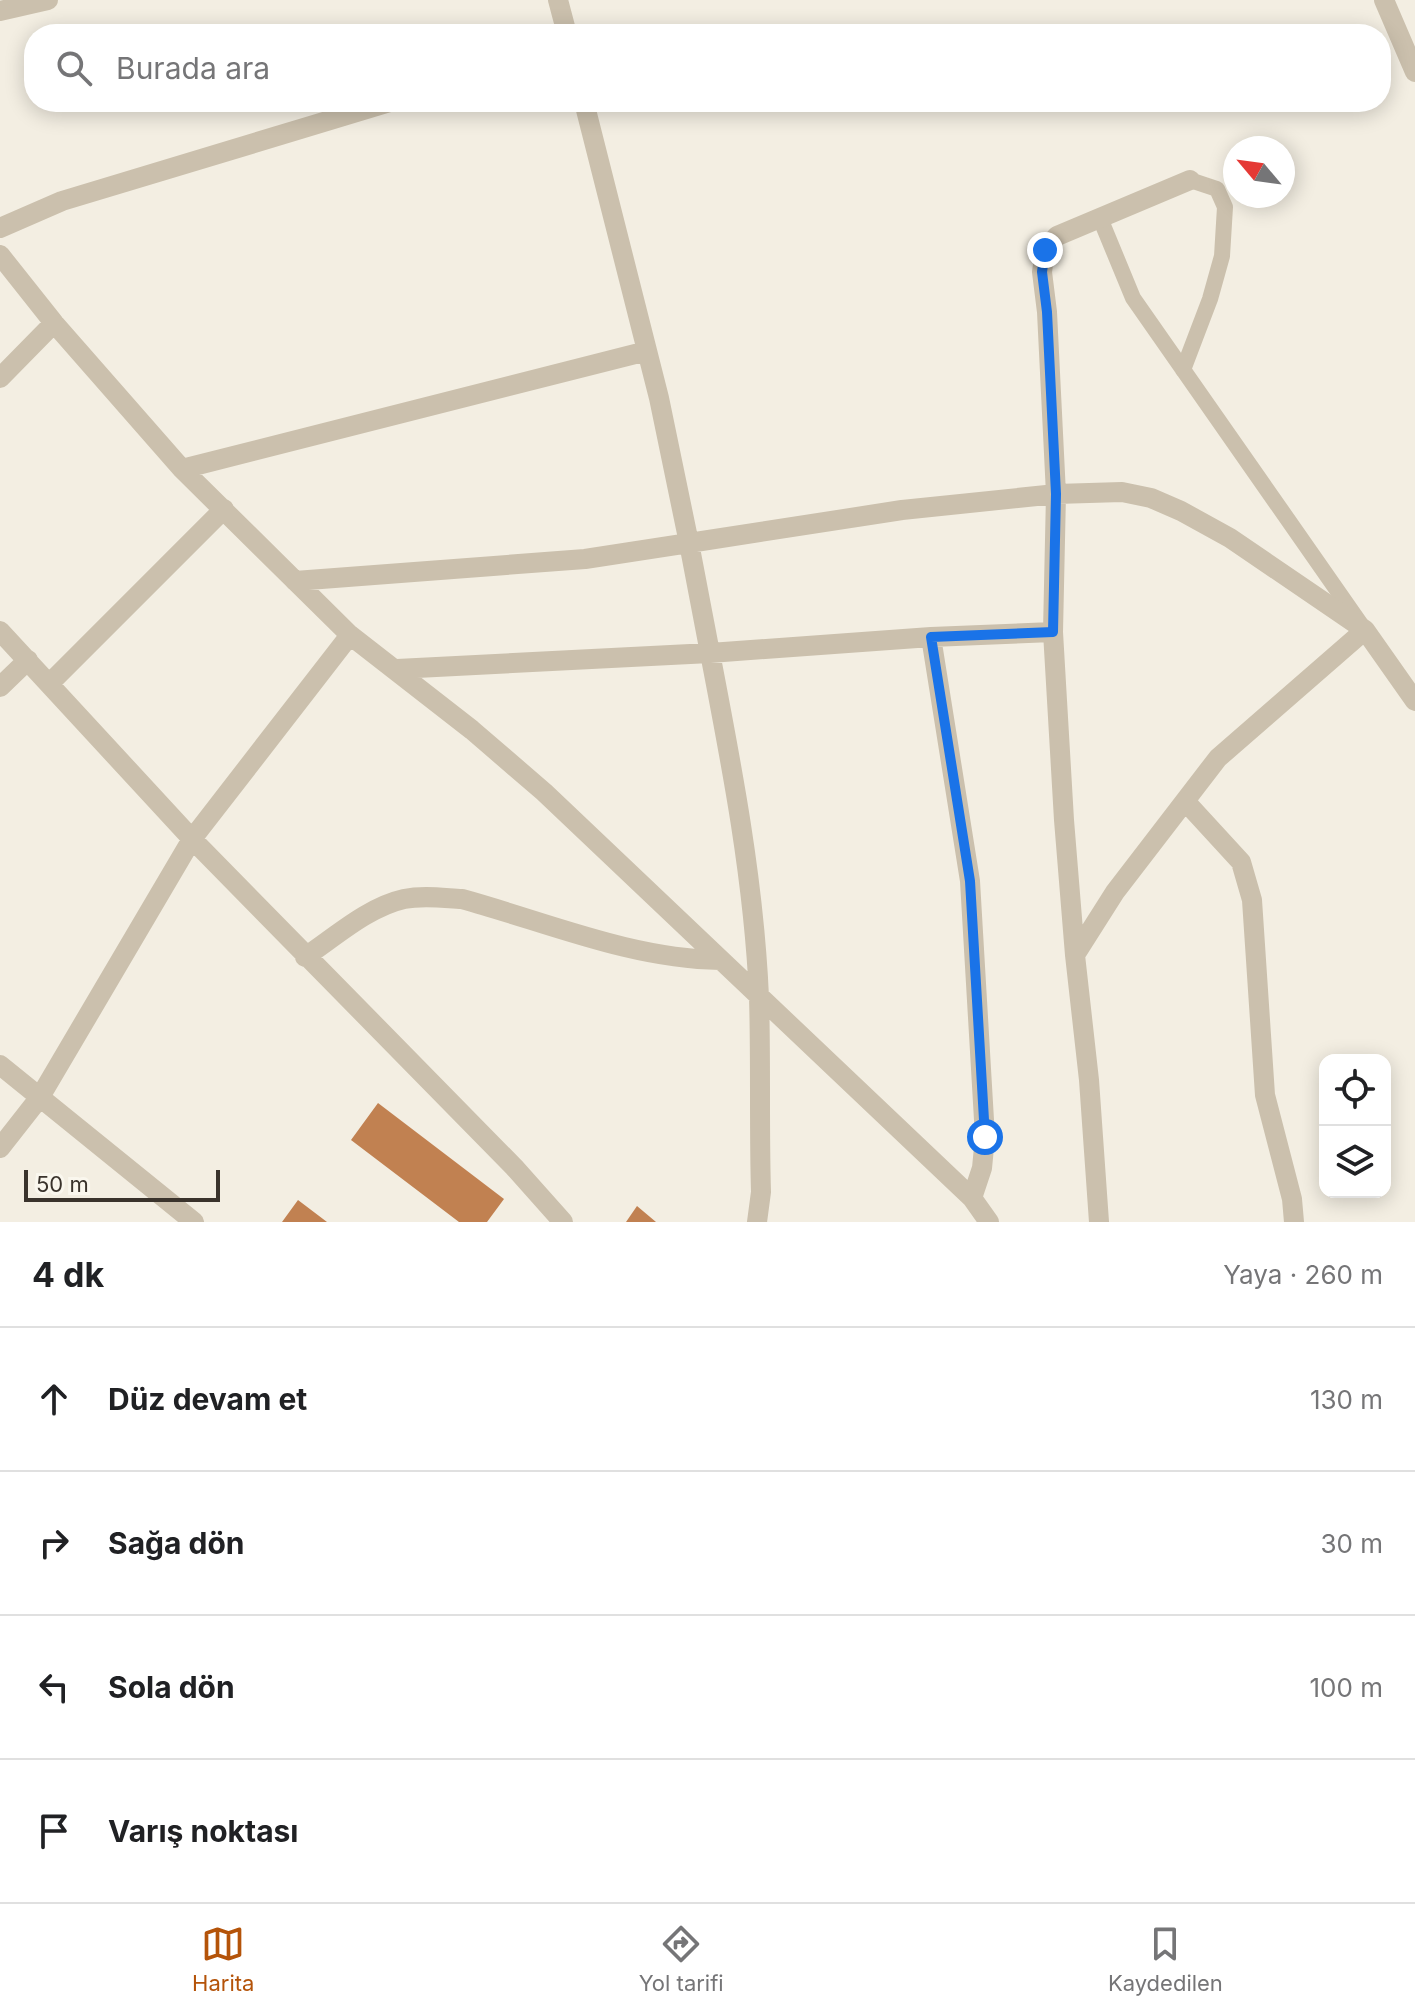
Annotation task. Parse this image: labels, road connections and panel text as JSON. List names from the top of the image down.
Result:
{
  "scale_bar": "50 m",
  "north": "top left",
  "page": {
    "search": "Burada ara",
    "scale": "50 m",
    "heading": ["4 dk", "Yaya · 260 m"],
    "list": [
      ["Düz devam et", "130 m"],
      ["Sağa dön", "30 m"],
      ["Sola dön", "100 m"],
      "Varış noktası"
    ],
    "nav": ["Harita", "Yol tarifi", "Kaydedilen"]
  }
}
